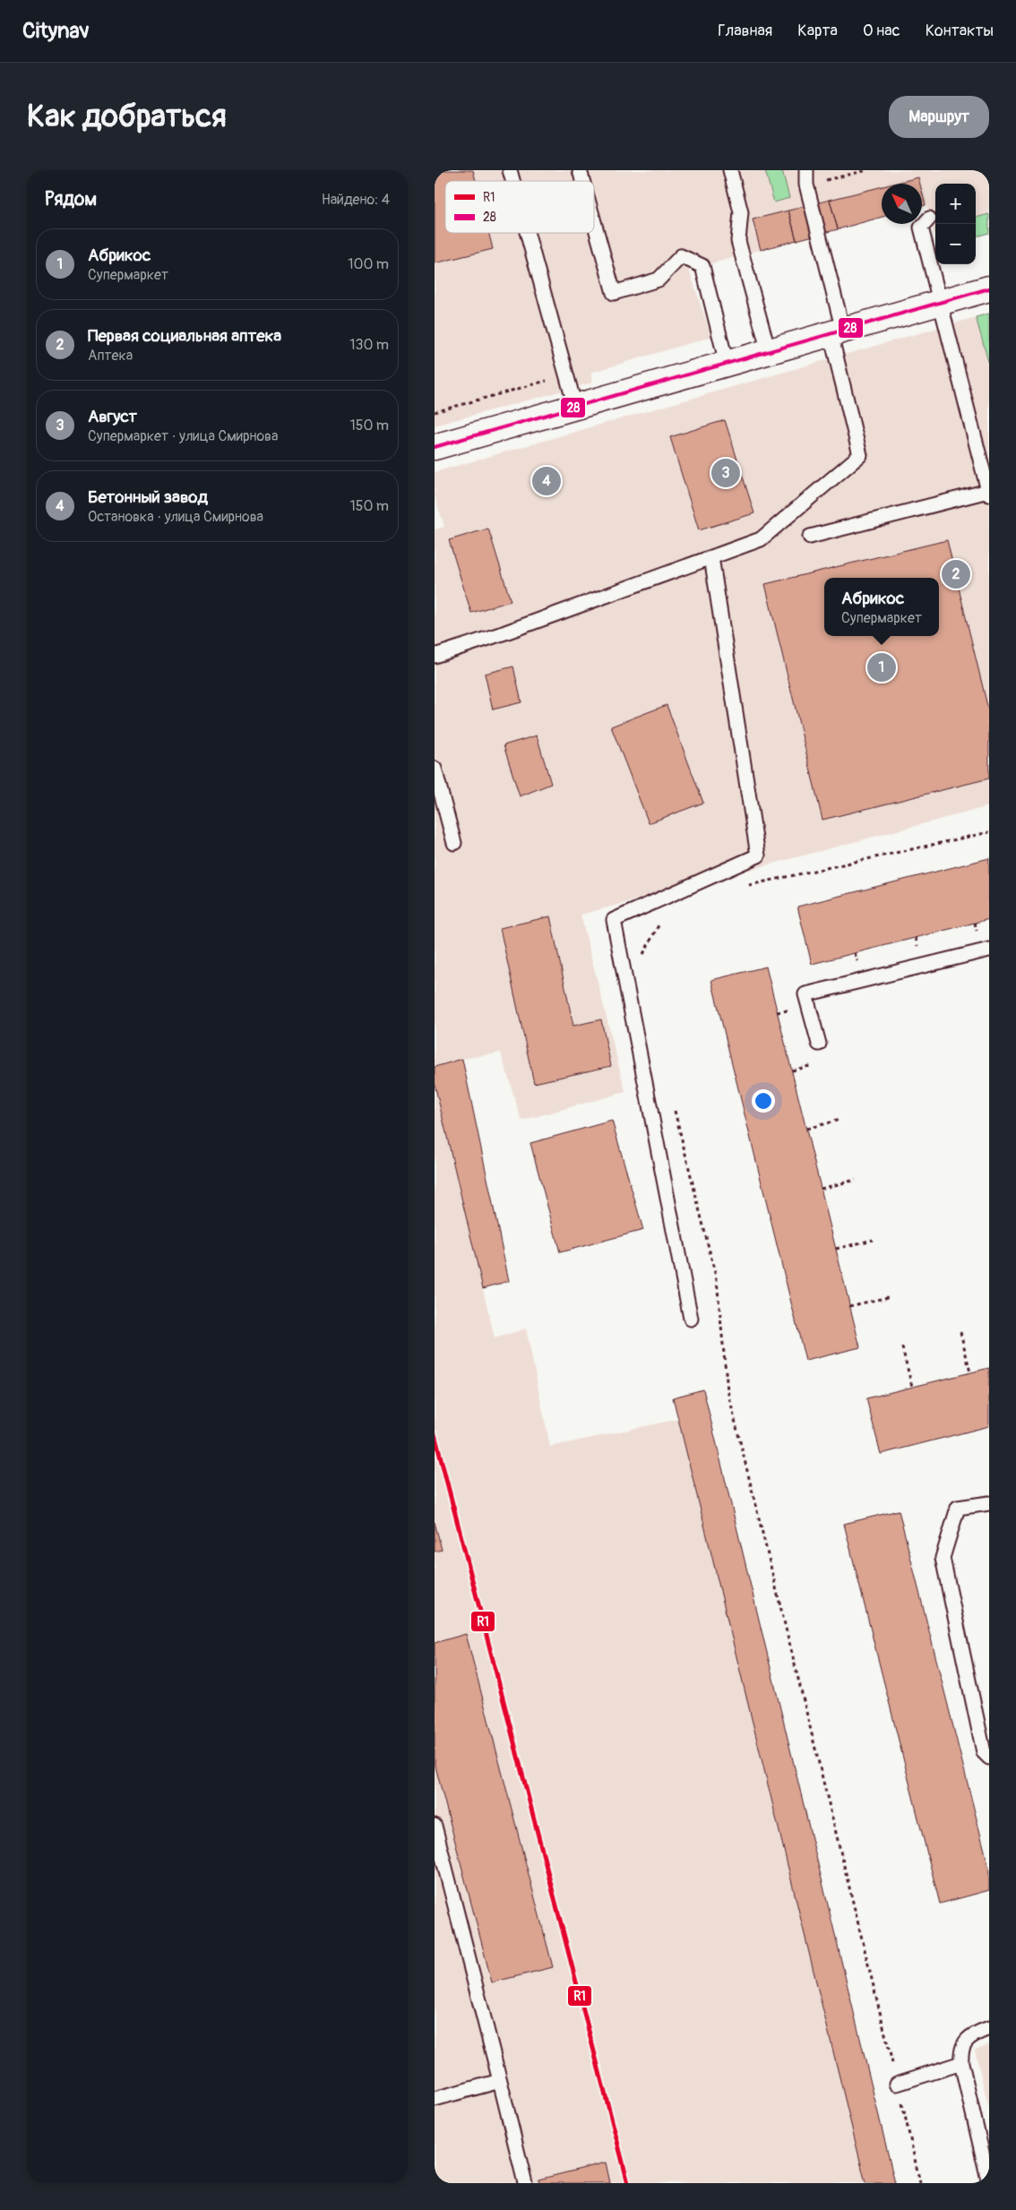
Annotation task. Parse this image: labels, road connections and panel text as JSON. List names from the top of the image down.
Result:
{
  "lines": ["transit line 28", "transit line R1"],
  "legend": ["R1", "28"],
  "north": "top left",
  "page": {
    "header": "Citynav",
    "nav": [
      "Главная",
      "Карта",
      "О нас",
      "Контакты"
    ],
    "buttons": "Маршрут",
    "title": "Как добраться",
    "heading": ["Рядом", "Найдено: 4"],
    "map_buttons": ["+", "−"],
    "list": [
      {
        "mark": "1",
        "name": "Абрикос",
        "note": "Супермаркет",
        "value": "100 m"
      },
      {
        "mark": "2",
        "name": "Первая социальная аптека",
        "note": "Аптека",
        "value": "130 m"
      },
      {
        "mark": "3",
        "name": "Август",
        "note": "Супермаркет · улица Смирнова",
        "value": "150 m"
      },
      {
        "mark": "4",
        "name": "Бетонный завод",
        "note": "Остановка · улица Смирнова",
        "value": "150 m"
      }
    ],
    "pins": [
      "3",
      "4",
      "2",
      "1"
    ],
    "popup": ["Абрикос", "Супермаркет"]
  }
}
